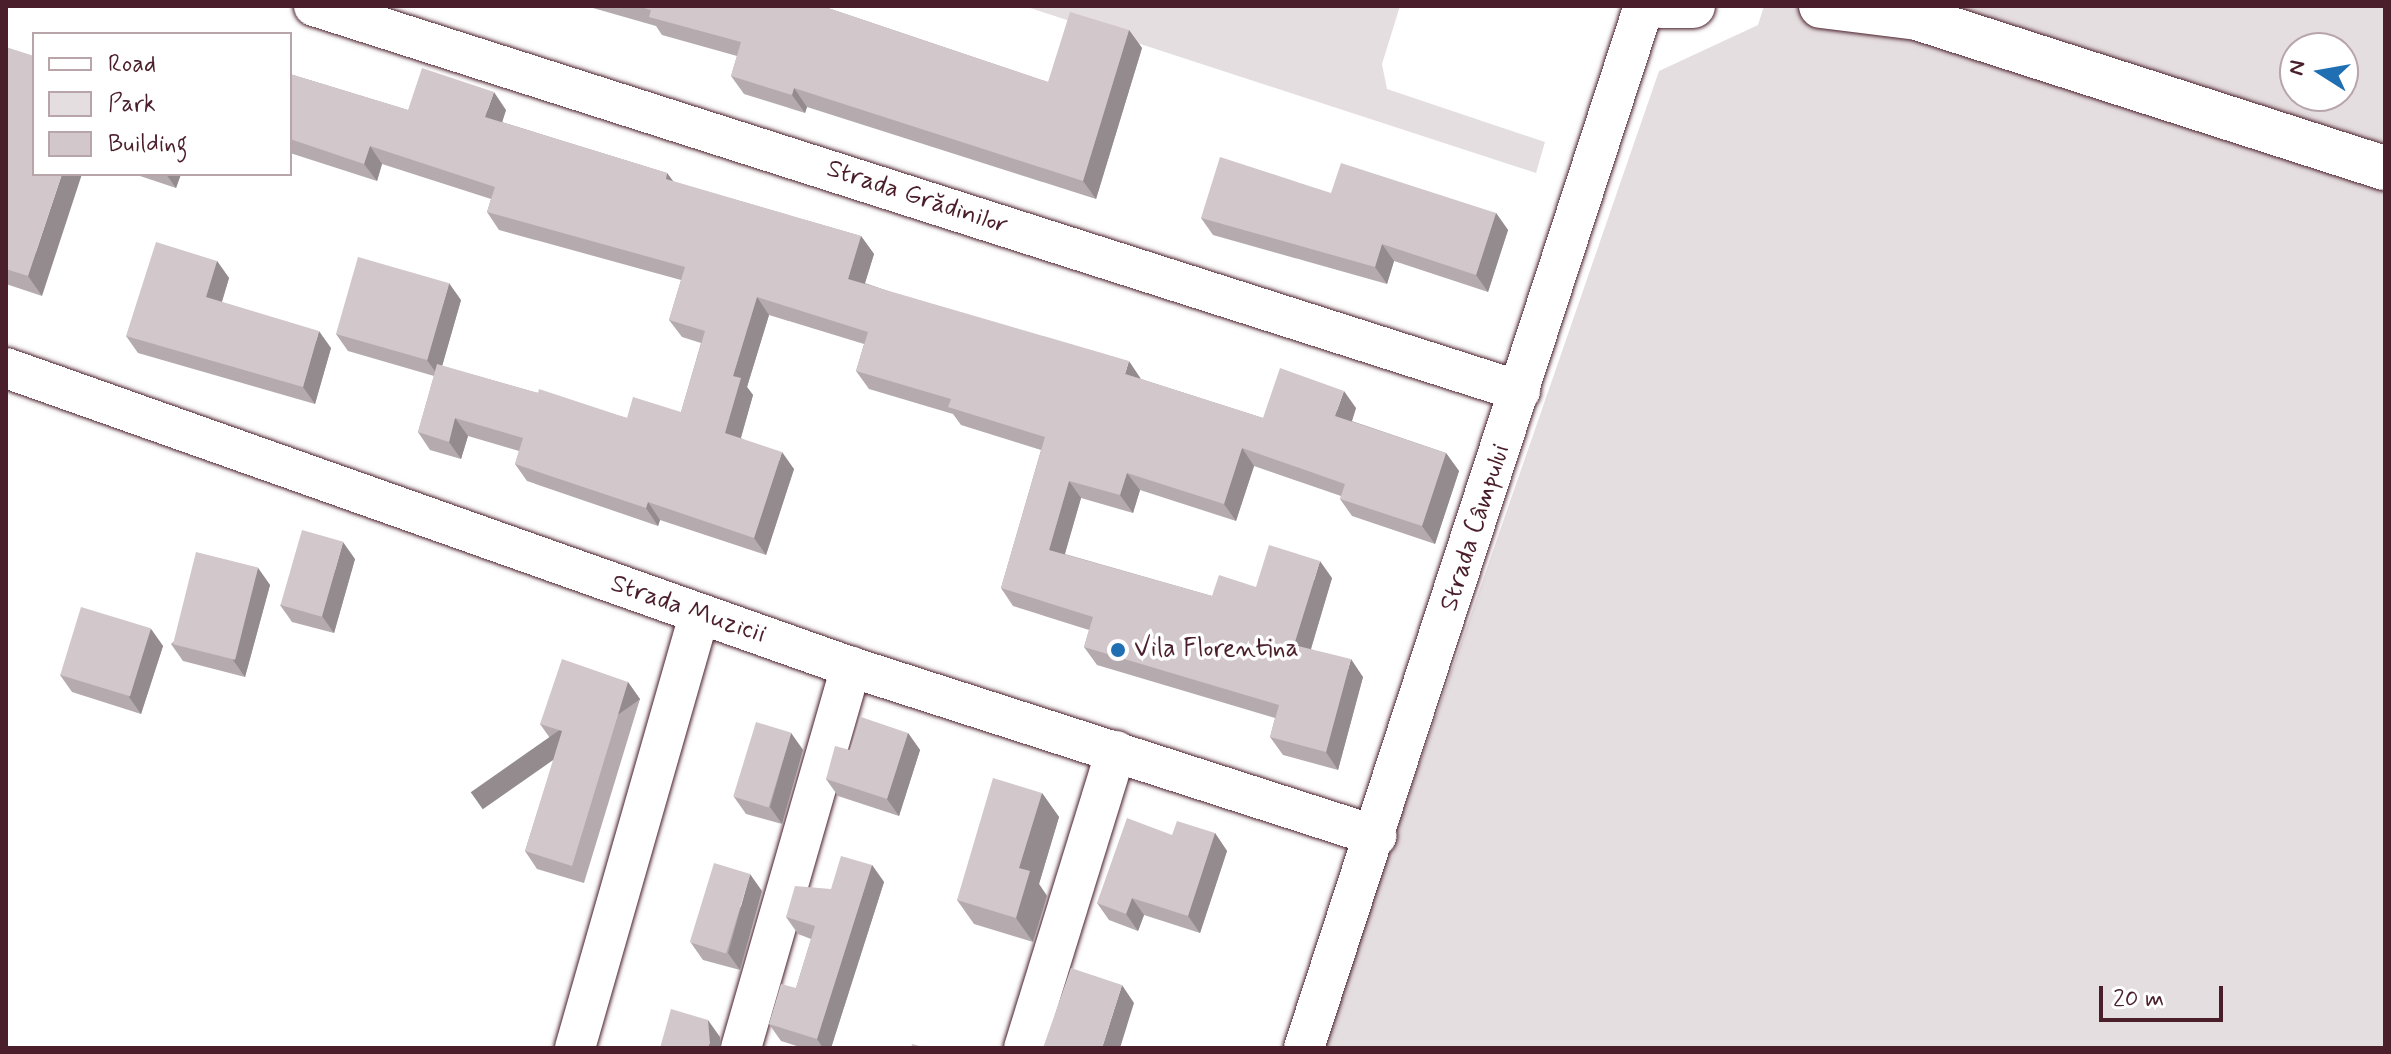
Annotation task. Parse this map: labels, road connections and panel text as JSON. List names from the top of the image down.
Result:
{
  "streets": {
    "street": ["Strada Grădinilor", "Strada Câmpului", "Strada Muzicii"]
  },
  "crossings": [
    ["Strada Grădinilor", "Strada Câmpului"],
    ["Strada Câmpului", "Strada Muzicii"]
  ],
  "places": ["Vila Florentina"],
  "legend": ["Road", "Park", "Building"],
  "scale_bar": "20 m",
  "north": "left"
}
